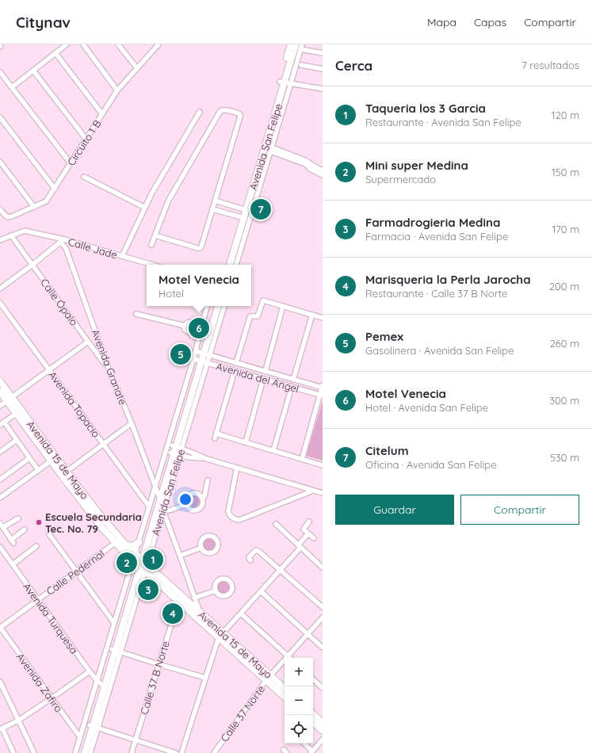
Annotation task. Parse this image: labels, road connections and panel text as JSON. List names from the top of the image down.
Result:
{
  "streets": {
    "main road": ["Avenida San Felipe", "Avenida 15 de Mayo"],
    "street": [
      "Circuito 1 B",
      "Calle Jade",
      "Calle Ópalo",
      "Avenida Granate",
      "Avenida del Ángel",
      "Avenida Topacio",
      "Calle Pedernal",
      "Avenida Turquesa",
      "Calle 37 B Norte",
      "Avenida Zafiro",
      "Calle 37 Norte"
    ]
  },
  "crossings": [
    ["Avenida San Felipe", "Avenida Granate"],
    ["Avenida San Felipe", "Avenida del Ángel"],
    ["Avenida San Felipe", "Avenida Topacio"],
    ["Avenida San Felipe", "Avenida 15 de Mayo"],
    ["Avenida San Felipe", "Avenida Turquesa"],
    ["Avenida San Felipe", "Avenida Zafiro"],
    ["Calle Jade", "Calle Ópalo"],
    ["Calle Jade", "Avenida Granate"],
    ["Calle Ópalo", "Avenida Granate"],
    ["Avenida Granate", "Avenida 15 de Mayo"],
    ["Avenida 15 de Mayo", "Calle Pedernal"],
    ["Avenida 15 de Mayo", "Calle 37 B Norte"],
    ["Avenida 15 de Mayo", "Calle 37 Norte"],
    ["Calle Pedernal", "Avenida Turquesa"],
    ["Calle Pedernal", "Avenida Zafiro"]
  ],
  "places": ["Escuela Secundaria Tec. No. 79"],
  "page": {
    "header": "Citynav",
    "nav": ["Mapa", "Capas", "Compartir"],
    "heading": ["Cerca", "7 resultados"],
    "list": [
      {
        "mark": "1",
        "name": "Taqueria los 3 Garcia",
        "note": "Restaurante · Avenida San Felipe",
        "value": "120 m"
      },
      {
        "mark": "2",
        "name": "Mini super Medina",
        "note": "Supermercado",
        "value": "150 m"
      },
      {
        "mark": "3",
        "name": "Farmadrogieria Medina",
        "note": "Farmacia · Avenida San Felipe",
        "value": "170 m"
      },
      {
        "mark": "4",
        "name": "Marisqueria la Perla Jarocha",
        "note": "Restaurante · Calle 37 B Norte",
        "value": "200 m"
      },
      {
        "mark": "5",
        "name": "Pemex",
        "note": "Gasolinera · Avenida San Felipe",
        "value": "260 m"
      },
      {
        "mark": "6",
        "name": "Motel Venecia",
        "note": "Hotel · Avenida San Felipe",
        "value": "300 m"
      },
      {
        "mark": "7",
        "name": "Citelum",
        "note": "Oficina · Avenida San Felipe",
        "value": "530 m"
      }
    ],
    "pins": [
      "7",
      "6",
      "5",
      "1",
      "2",
      "3",
      "4"
    ],
    "popup": ["Motel Venecia", "Hotel"],
    "buttons": ["Guardar", "Compartir"],
    "map_buttons": ["+", "−"]
  }
}
